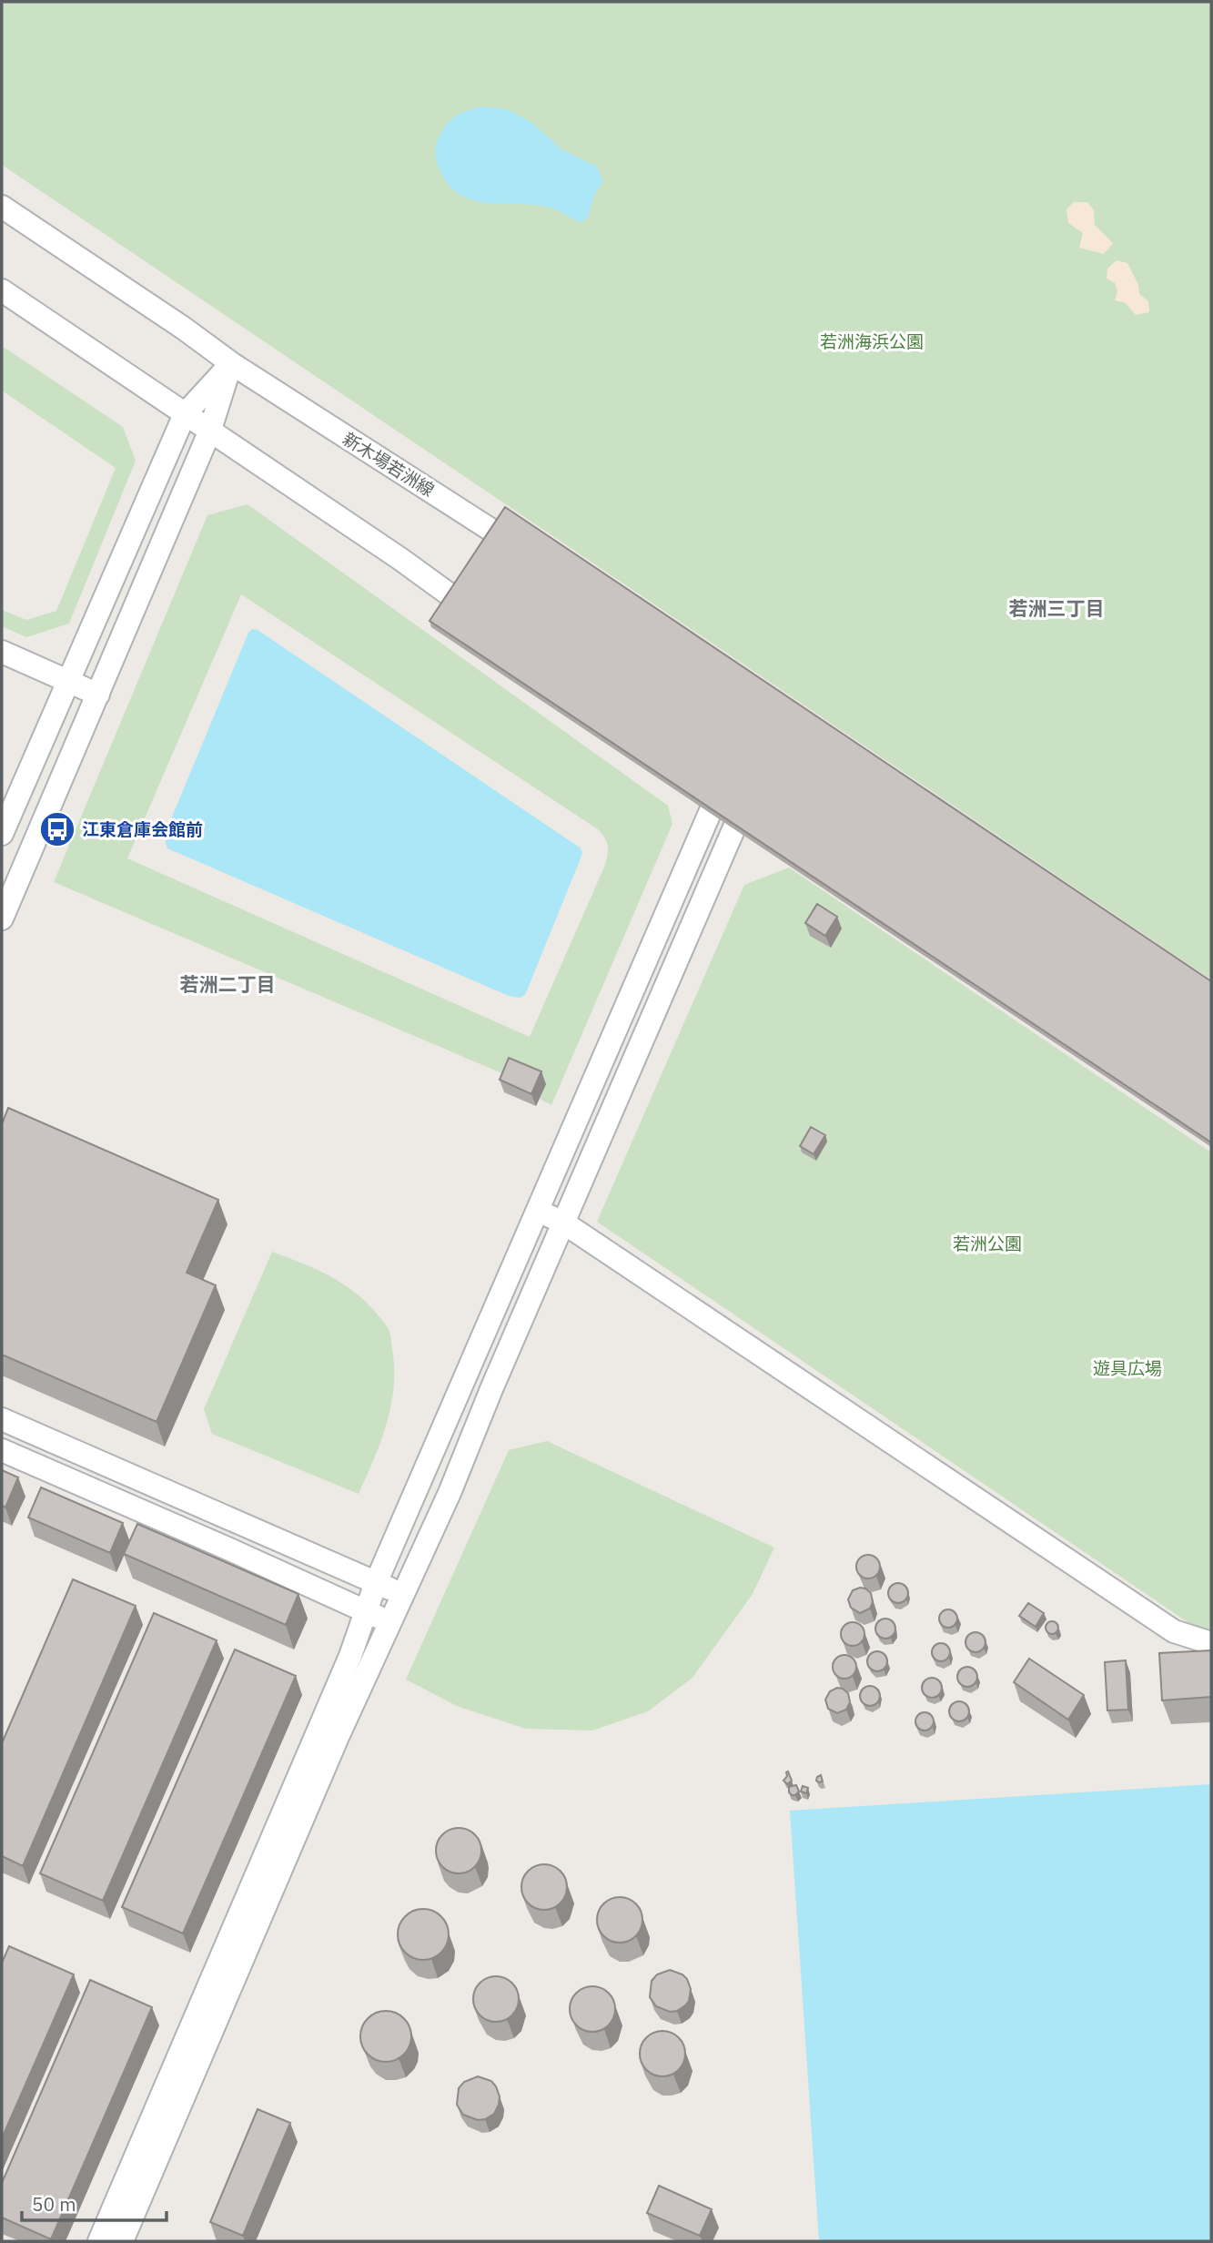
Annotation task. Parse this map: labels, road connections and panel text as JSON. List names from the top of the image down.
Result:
{
  "streets": {
    "street": ["新木場若洲線"]
  },
  "districts": ["若洲三丁目", "若洲二丁目"],
  "parks": ["若洲海浜公園", "若洲公園", "遊具広場"],
  "places": {
    "bus stop": ["江東倉庫会館前"]
  },
  "scale_bar": "50 m"
}
